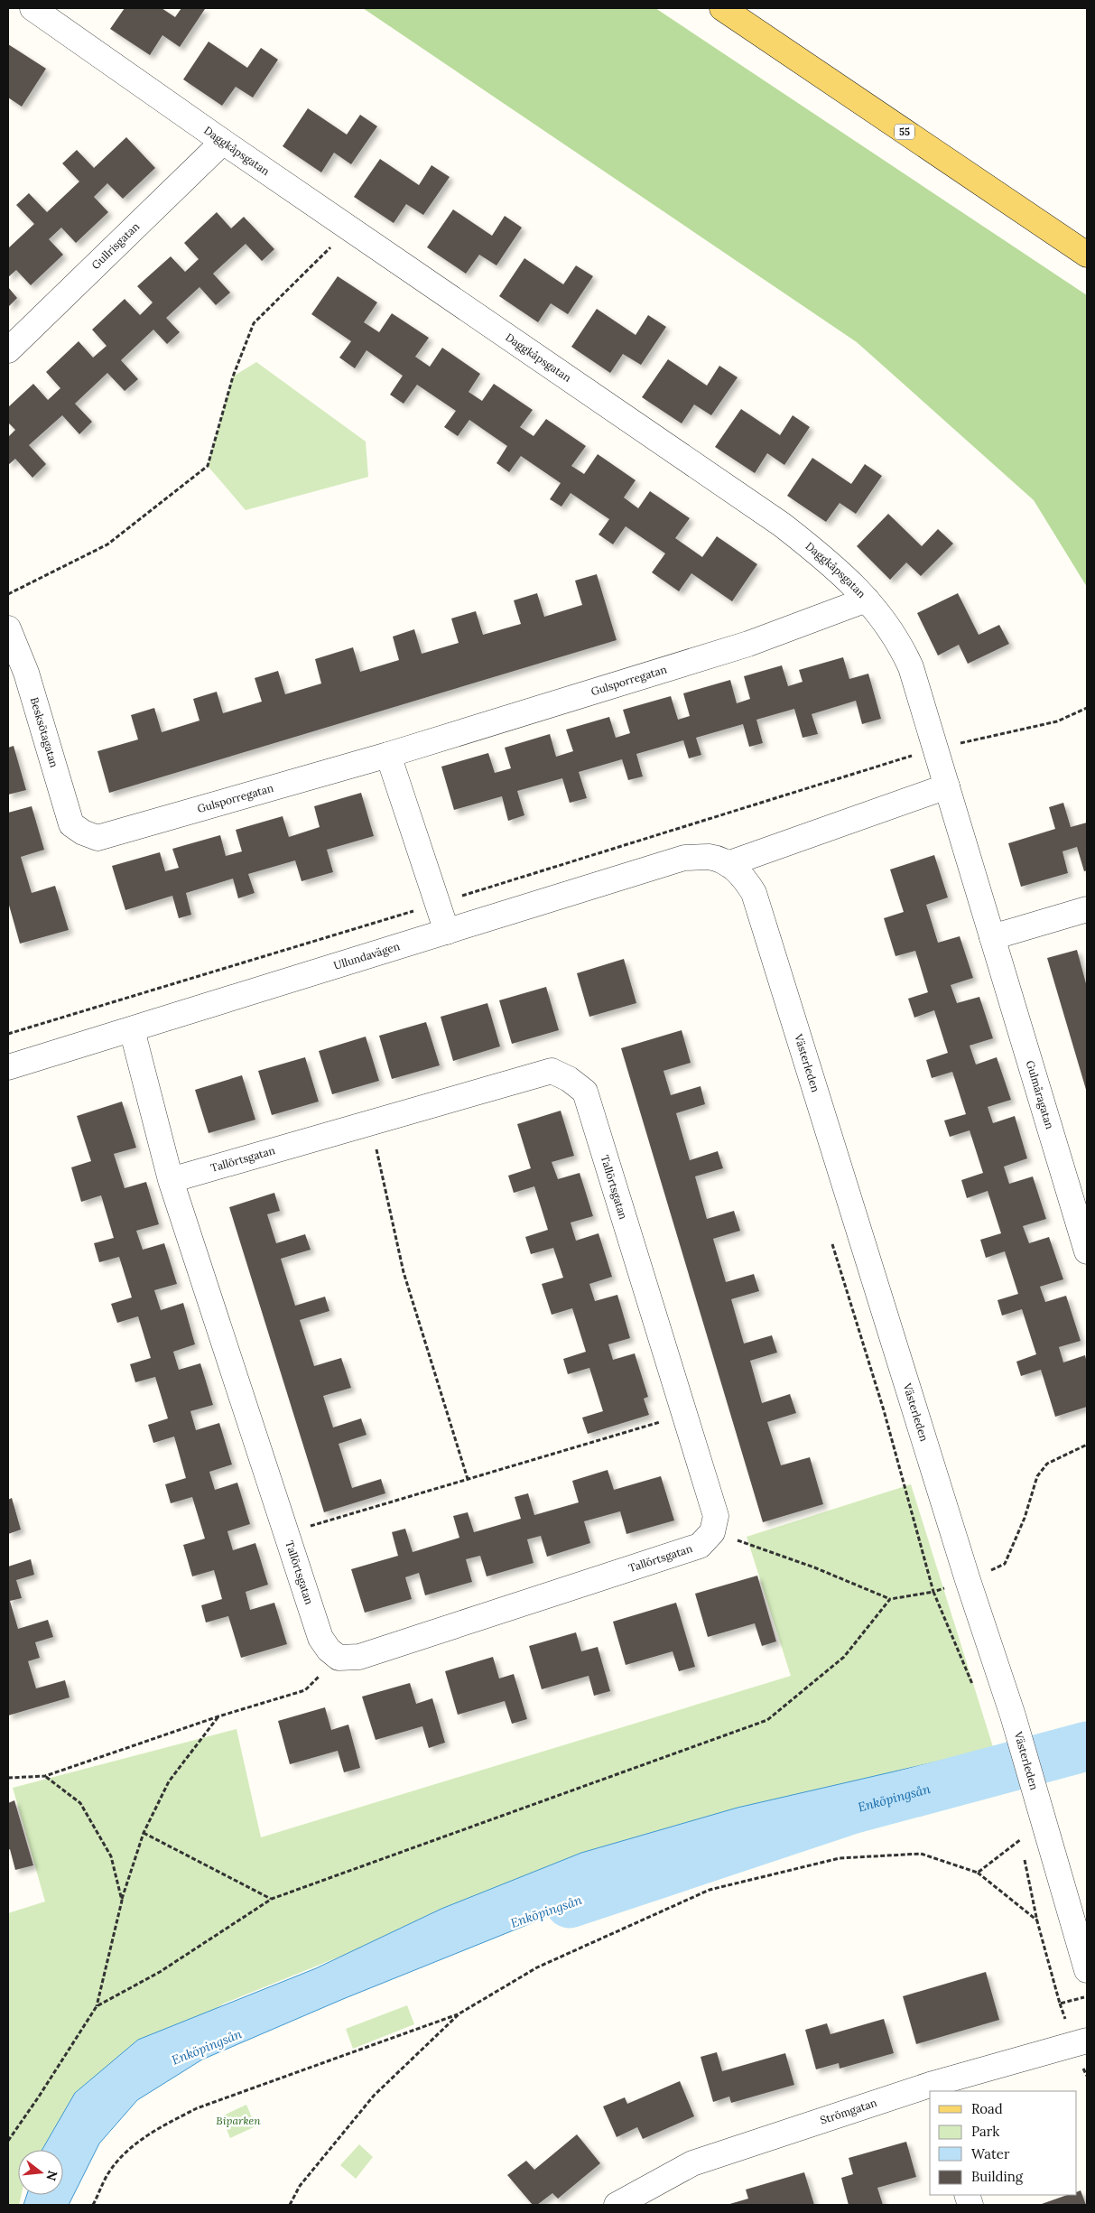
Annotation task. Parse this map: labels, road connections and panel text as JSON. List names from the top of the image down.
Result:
{
  "streets": {
    "main road": ["55"],
    "street": [
      "Daggkåpsgatan",
      "Gullrisgatan",
      "Gulsporregatan",
      "Besksötagatan",
      "Ullundavägen",
      "Västerleden",
      "Gulmåragatan",
      "Tallörtsgatan",
      "Strömgatan"
    ]
  },
  "crossings": [
    ["Daggkåpsgatan", "Gullrisgatan"],
    ["Daggkåpsgatan", "Gulsporregatan"],
    ["Daggkåpsgatan", "Gulmåragatan"],
    ["Gulsporregatan", "Besksötagatan"],
    ["Ullundavägen", "Västerleden"],
    ["Ullundavägen", "Tallörtsgatan"]
  ],
  "water": ["Enköpingsån"],
  "parks": ["Biparken"],
  "legend": [
    "Road",
    "Park",
    "Water",
    "Building"
  ],
  "north": "right"
}
